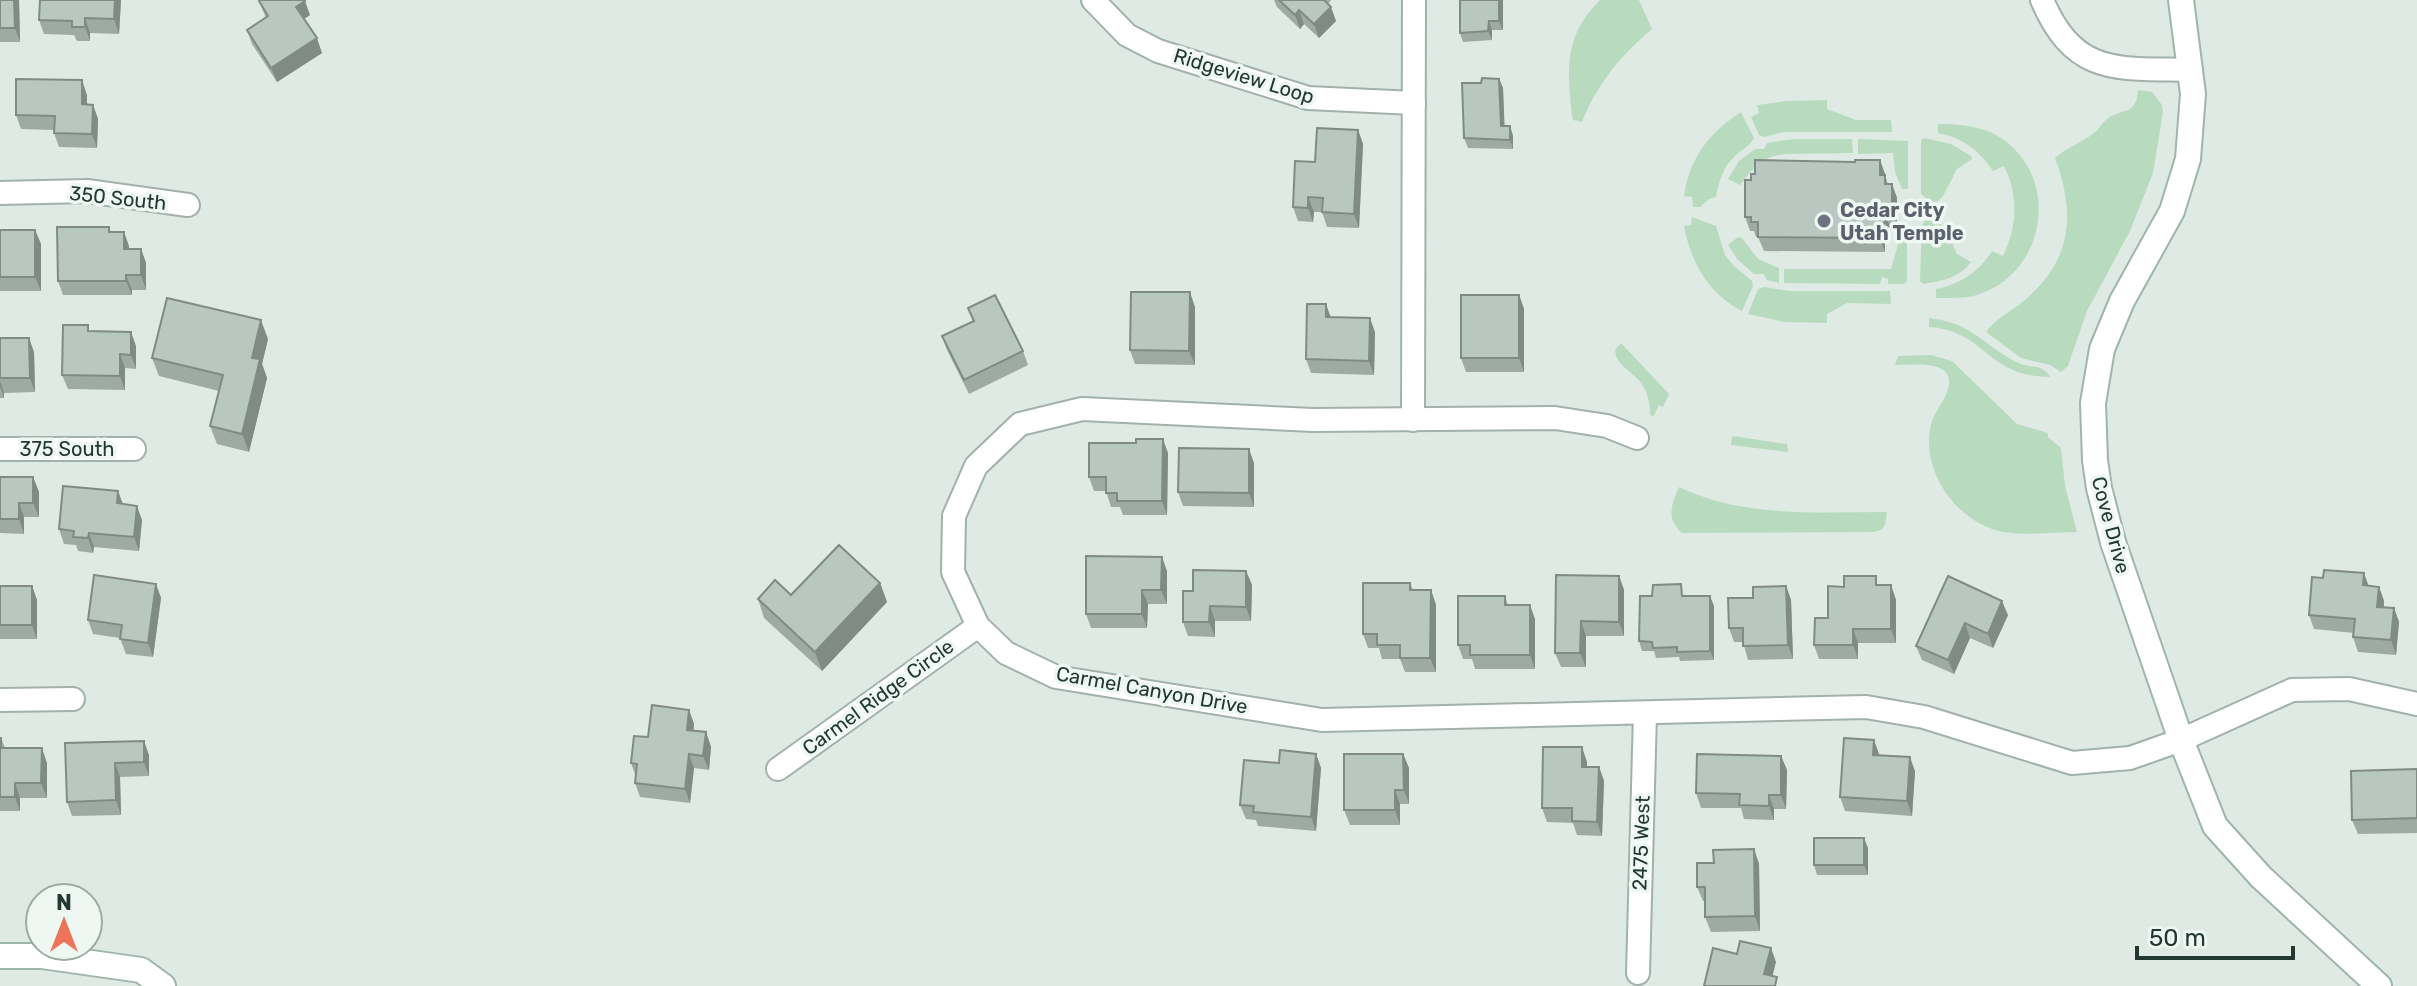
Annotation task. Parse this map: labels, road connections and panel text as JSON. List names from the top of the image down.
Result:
{
  "streets": {
    "main road": ["Cove Drive"],
    "street": [
      "Ridgeview Loop",
      "350 South",
      "375 South",
      "Carmel Canyon Drive",
      "Carmel Ridge Circle",
      "2475 West"
    ]
  },
  "crossings": [
    ["Cove Drive", "Carmel Canyon Drive"],
    ["Carmel Canyon Drive", "Carmel Ridge Circle"],
    ["Carmel Canyon Drive", "2475 West"]
  ],
  "places": ["Cedar City Utah Temple"],
  "scale_bar": "50 m",
  "north": "top"
}
